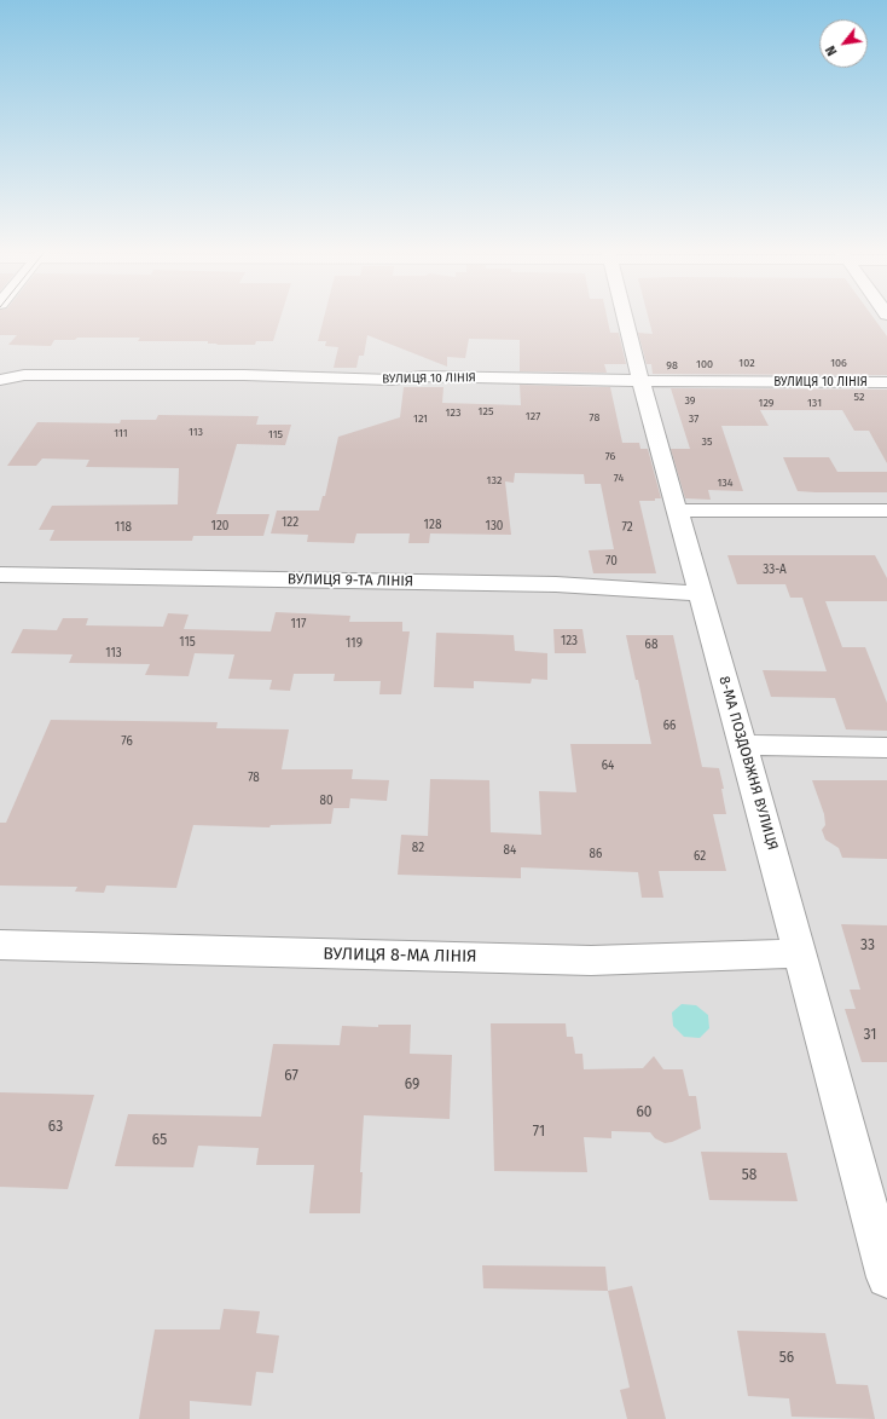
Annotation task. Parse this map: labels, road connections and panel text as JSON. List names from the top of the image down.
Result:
{
  "streets": {
    "street": [
      "ВУЛИЦЯ 10 ЛІНІЯ",
      "ВУЛИЦЯ 9-ТА ЛІНІЯ",
      "8-МА ПОЗДОВЖНЯ ВУЛИЦЯ",
      "ВУЛИЦЯ 8-МА ЛІНІЯ"
    ]
  },
  "crossings": [
    ["ВУЛИЦЯ 10 ЛІНІЯ", "8-МА ПОЗДОВЖНЯ ВУЛИЦЯ"],
    ["ВУЛИЦЯ 9-ТА ЛІНІЯ", "8-МА ПОЗДОВЖНЯ ВУЛИЦЯ"],
    ["8-МА ПОЗДОВЖНЯ ВУЛИЦЯ", "ВУЛИЦЯ 8-МА ЛІНІЯ"]
  ],
  "house_numbers": [
    "102",
    "106",
    "100",
    "98",
    "52",
    "39",
    "129",
    "131",
    "125",
    "123",
    "127",
    "78",
    "121",
    "37",
    "113",
    "111",
    "115",
    "35",
    "76",
    "74",
    "132",
    "134",
    "122",
    "128",
    "120",
    "130",
    "118",
    "72",
    "70",
    "33-А",
    "117",
    "123",
    "115",
    "119",
    "68",
    "113",
    "66",
    "76",
    "64",
    "78",
    "80",
    "82",
    "84",
    "86",
    "62",
    "33",
    "31",
    "67",
    "69",
    "60",
    "63",
    "71",
    "65",
    "58",
    "56"
  ],
  "north": "bottom left"
}
